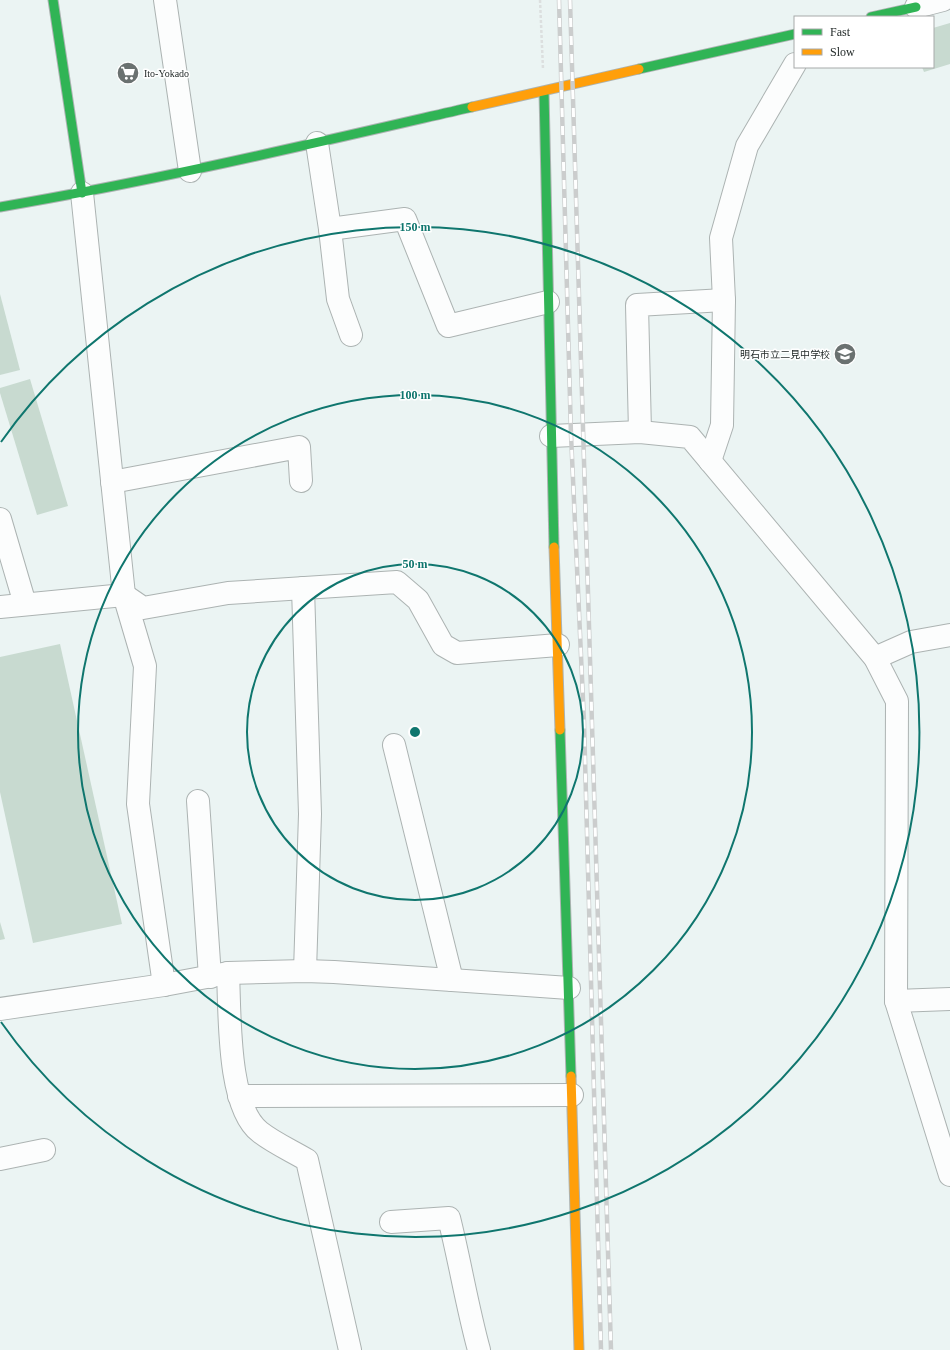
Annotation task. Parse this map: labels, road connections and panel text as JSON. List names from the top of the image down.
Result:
{
  "places": {
    "supermarket": ["Ito-Yokado"],
    "school or university": ["明石市立二見中学校"]
  },
  "legend": ["Fast", "Slow"],
  "rings": ["150 m", "100 m", "50 m"]
}
